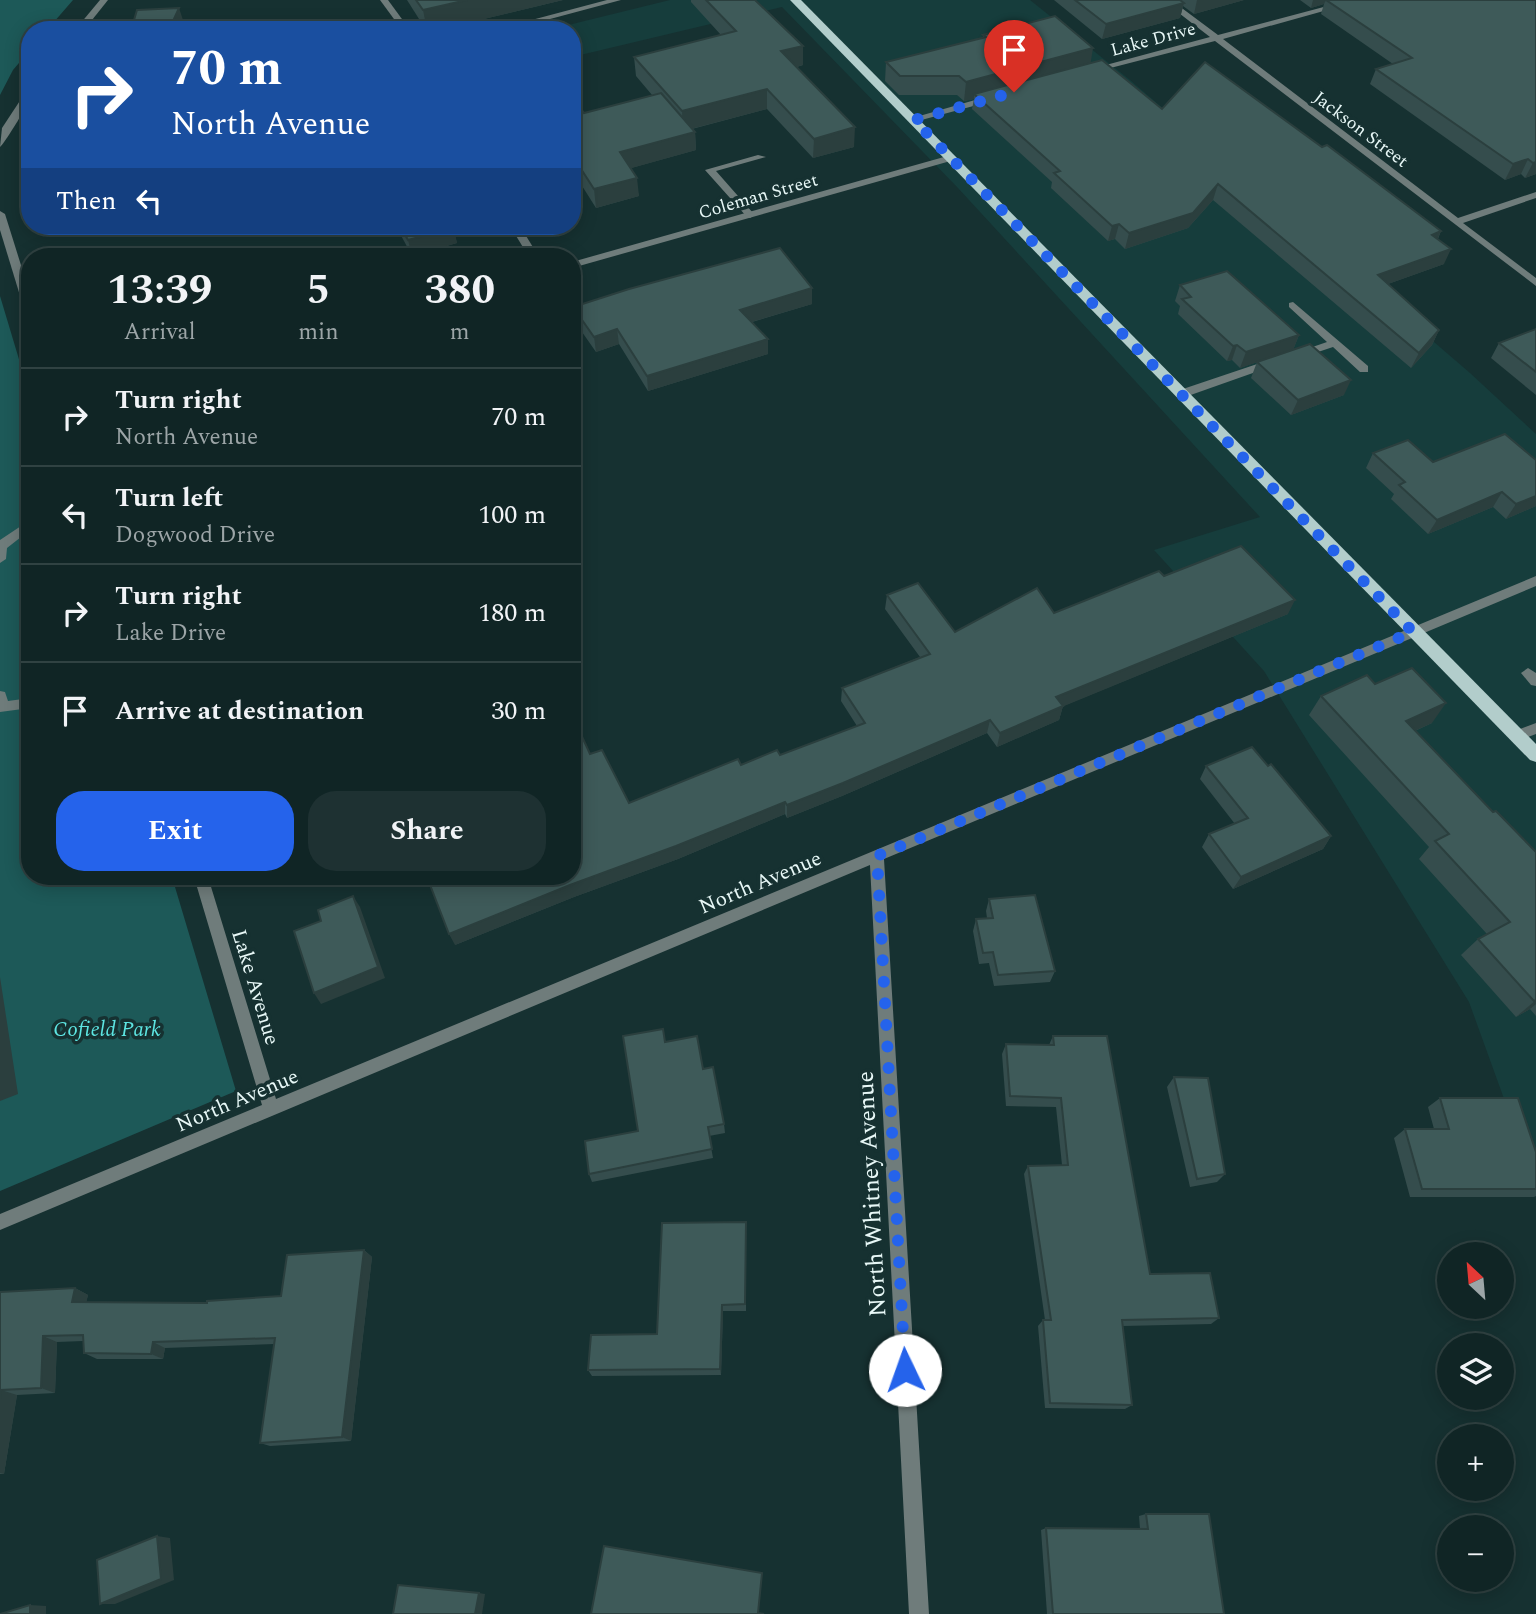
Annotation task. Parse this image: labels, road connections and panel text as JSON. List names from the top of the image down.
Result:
{
  "streets": {
    "street": [
      "Lake Drive",
      "Jackson Street",
      "Coleman Street",
      "North Avenue",
      "Lake Avenue",
      "North Whitney Avenue"
    ]
  },
  "crossings": [
    ["Lake Drive", "Jackson Street"],
    ["North Avenue", "Lake Avenue"],
    ["North Avenue", "North Whitney Avenue"]
  ],
  "parks": ["Cofield Park"],
  "north": "top left",
  "page": {
    "turn": ["70 m", "North Avenue"],
    "then": "Then",
    "eta": [
      "13:39",
      "Arrival",
      "5",
      "min",
      "380",
      "m"
    ],
    "list": [
      {
        "name": "Turn right",
        "note": "North Avenue",
        "value": "70 m"
      },
      {
        "name": "Turn left",
        "note": "Dogwood Drive",
        "value": "100 m"
      },
      {
        "name": "Turn right",
        "note": "Lake Drive",
        "value": "180 m"
      },
      {
        "name": "Arrive at destination",
        "value": "30 m"
      }
    ],
    "buttons": ["Exit", "Share"],
    "map_buttons": ["+", "−"]
  }
}
